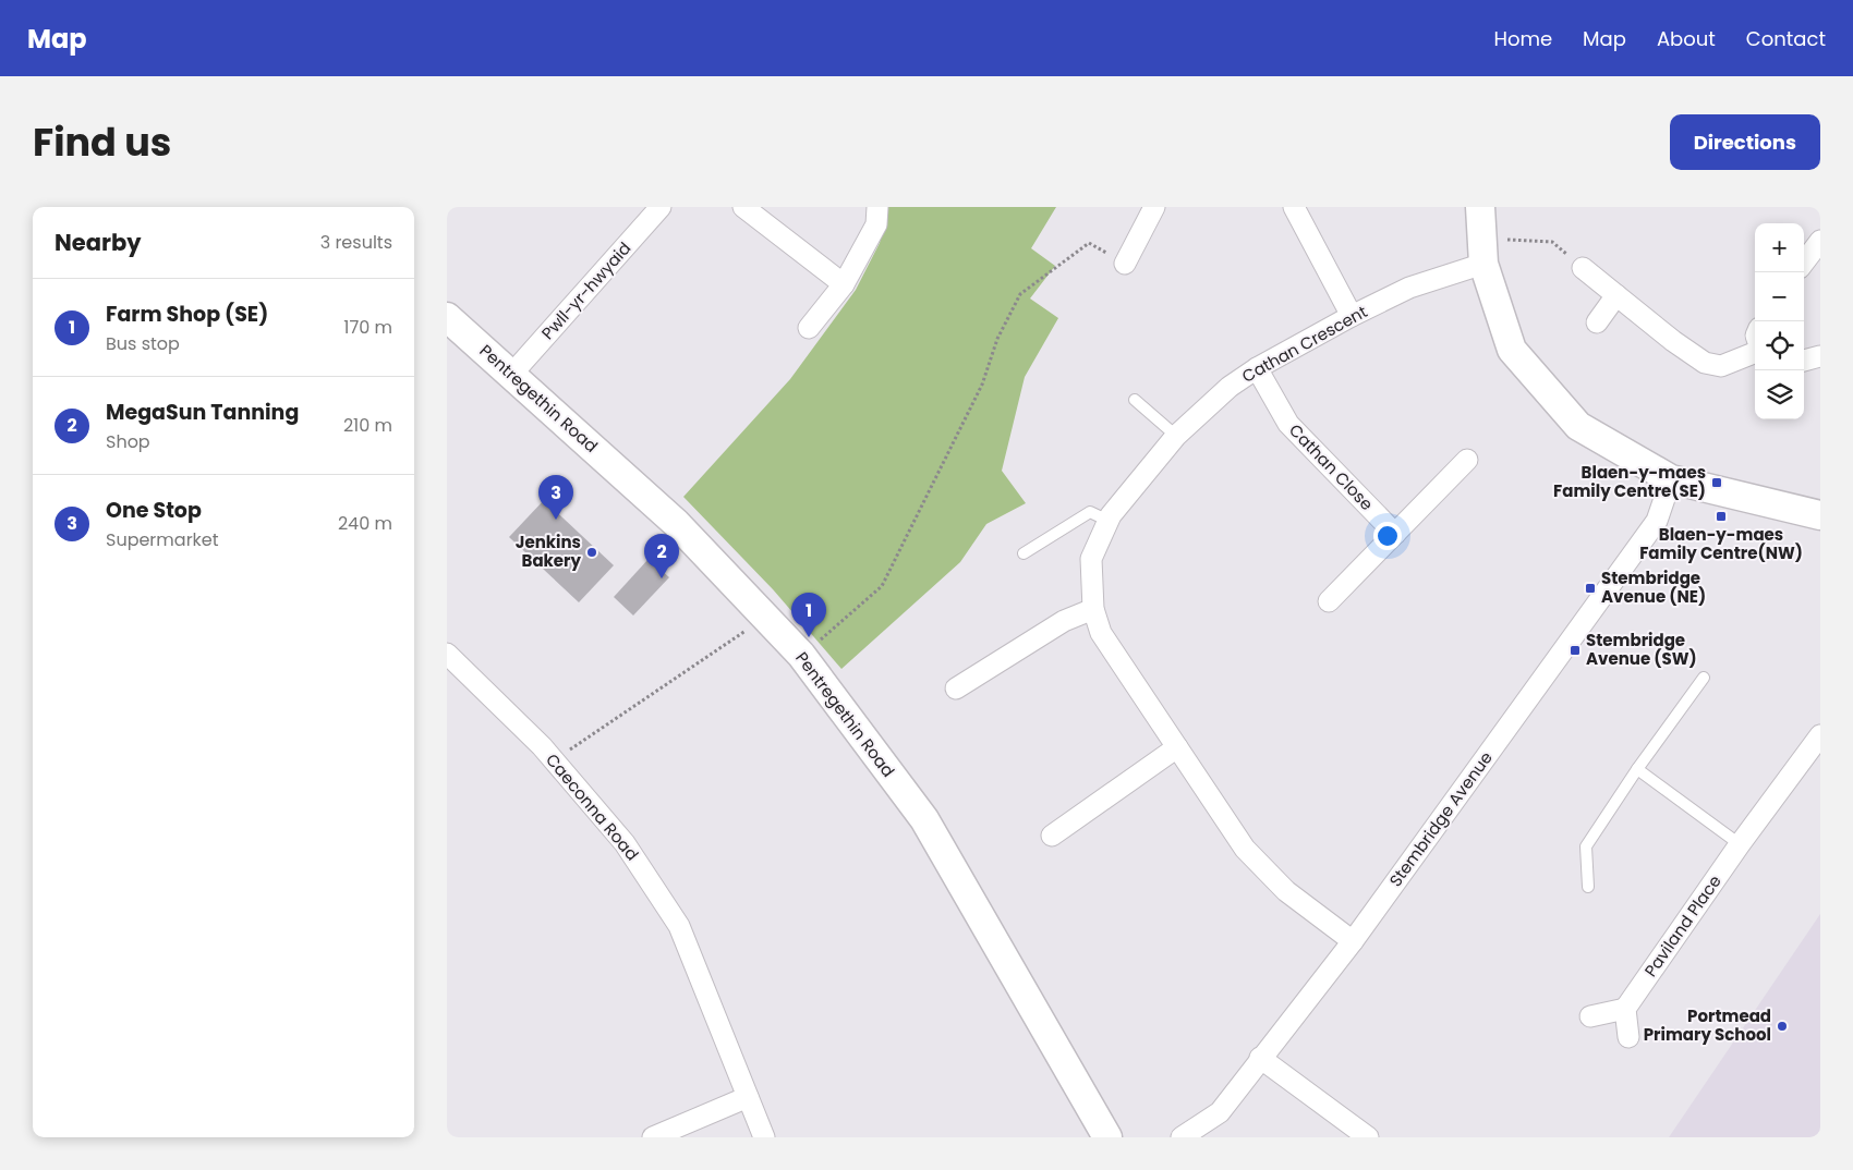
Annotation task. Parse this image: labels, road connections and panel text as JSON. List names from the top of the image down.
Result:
{
  "streets": {
    "street": [
      "Pwll-yr-hwyaid",
      "Cathan Crescent",
      "Pentregethin Road",
      "Cathan Close",
      "Caeconna Road",
      "Stembridge Avenue",
      "Paviland Place"
    ]
  },
  "crossings": [
    ["Pwll-yr-hwyaid", "Pentregethin Road"],
    ["Cathan Crescent", "Cathan Close"],
    ["Cathan Crescent", "Stembridge Avenue"]
  ],
  "places": {
    "transit": [
      "Blaen-y-maes Family Centre(SE)",
      "Blaen-y-maes Family Centre(NW)",
      "Stembridge Avenue (NE)",
      "Stembridge Avenue (SW)"
    ],
    "other": ["Jenkins Bakery", "Portmead Primary School"]
  },
  "page": {
    "header": "Map",
    "nav": [
      "Home",
      "Map",
      "About",
      "Contact"
    ],
    "title": "Find us",
    "buttons": "Directions",
    "heading": ["Nearby", "3 results"],
    "map_buttons": ["+", "−"],
    "list": [
      {
        "mark": "1",
        "name": "Farm Shop (SE)",
        "note": "Bus stop",
        "value": "170 m"
      },
      {
        "mark": "2",
        "name": "MegaSun Tanning",
        "note": "Shop",
        "value": "210 m"
      },
      {
        "mark": "3",
        "name": "One Stop",
        "note": "Supermarket",
        "value": "240 m"
      }
    ],
    "pins": ["3", "2", "1"]
  }
}
